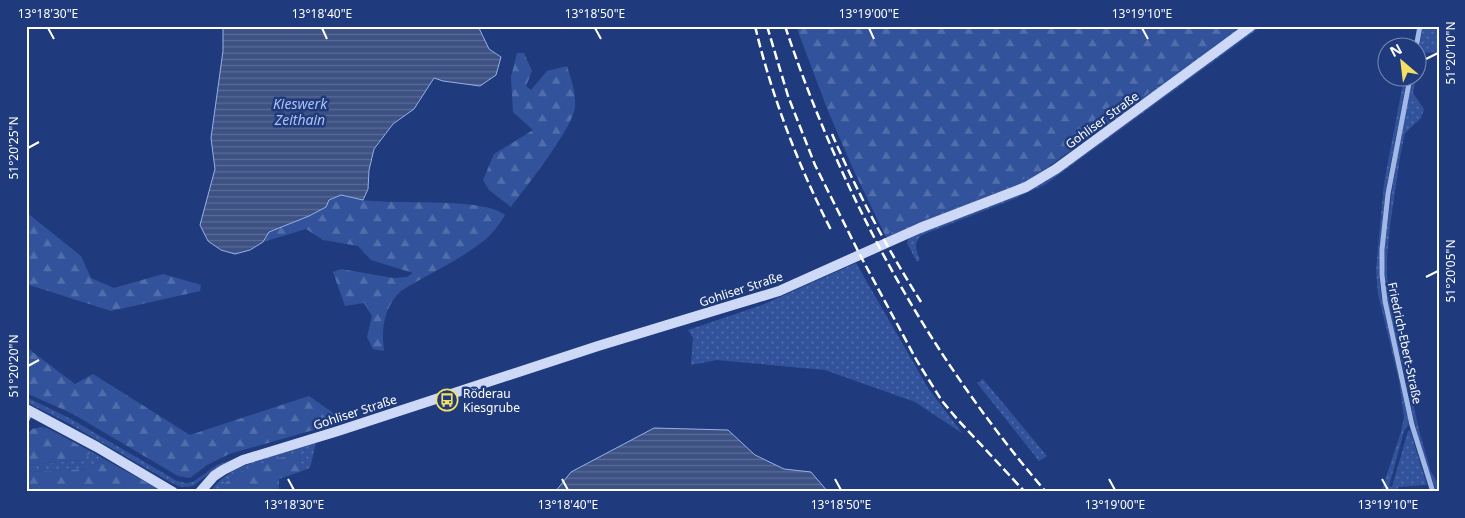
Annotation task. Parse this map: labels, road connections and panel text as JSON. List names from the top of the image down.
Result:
{
  "streets": {
    "main road": ["Gohliser Straße"],
    "street": ["Friedrich-Ebert-Straße"]
  },
  "water": ["Kieswerk Zeithain"],
  "places": {
    "bus stop": ["Röderau Kiesgrube"]
  },
  "north": "top left",
  "coordinates": [
    "13°18'30\"E",
    "13°18'40\"E",
    "13°18'50\"E",
    "13°19'00\"E",
    "13°19'10\"E",
    "51°20'10\"N",
    "51°20'25\"N",
    "51°20'05\"N",
    "51°20'20\"N"
  ]
}
